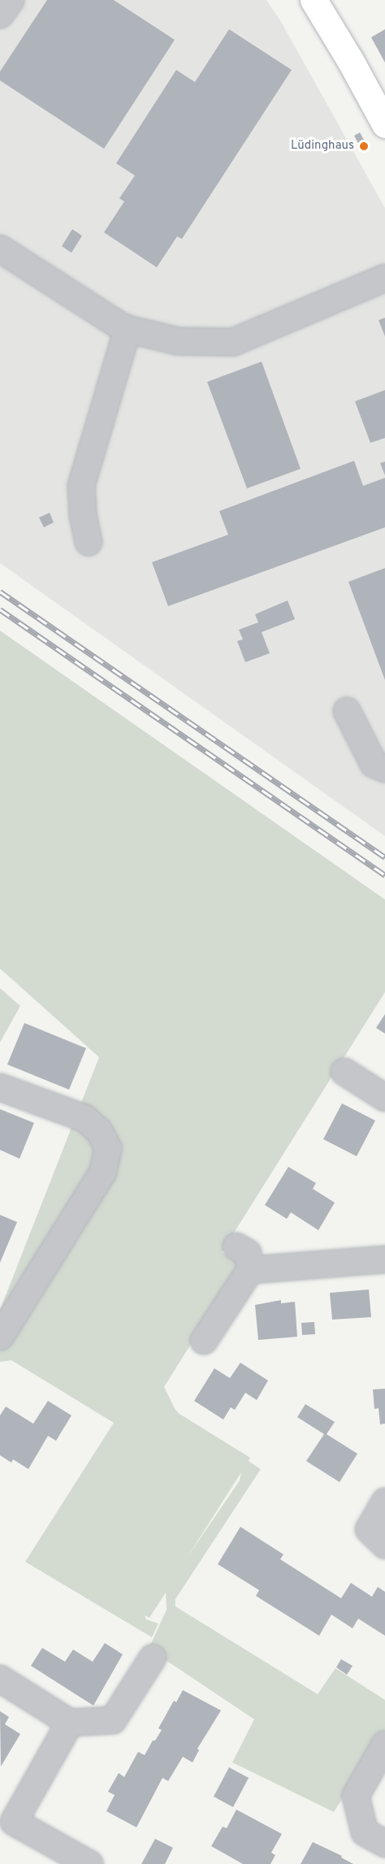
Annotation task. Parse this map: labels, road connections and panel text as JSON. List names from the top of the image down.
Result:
{
  "places": ["Lüdinghaus"]
}
